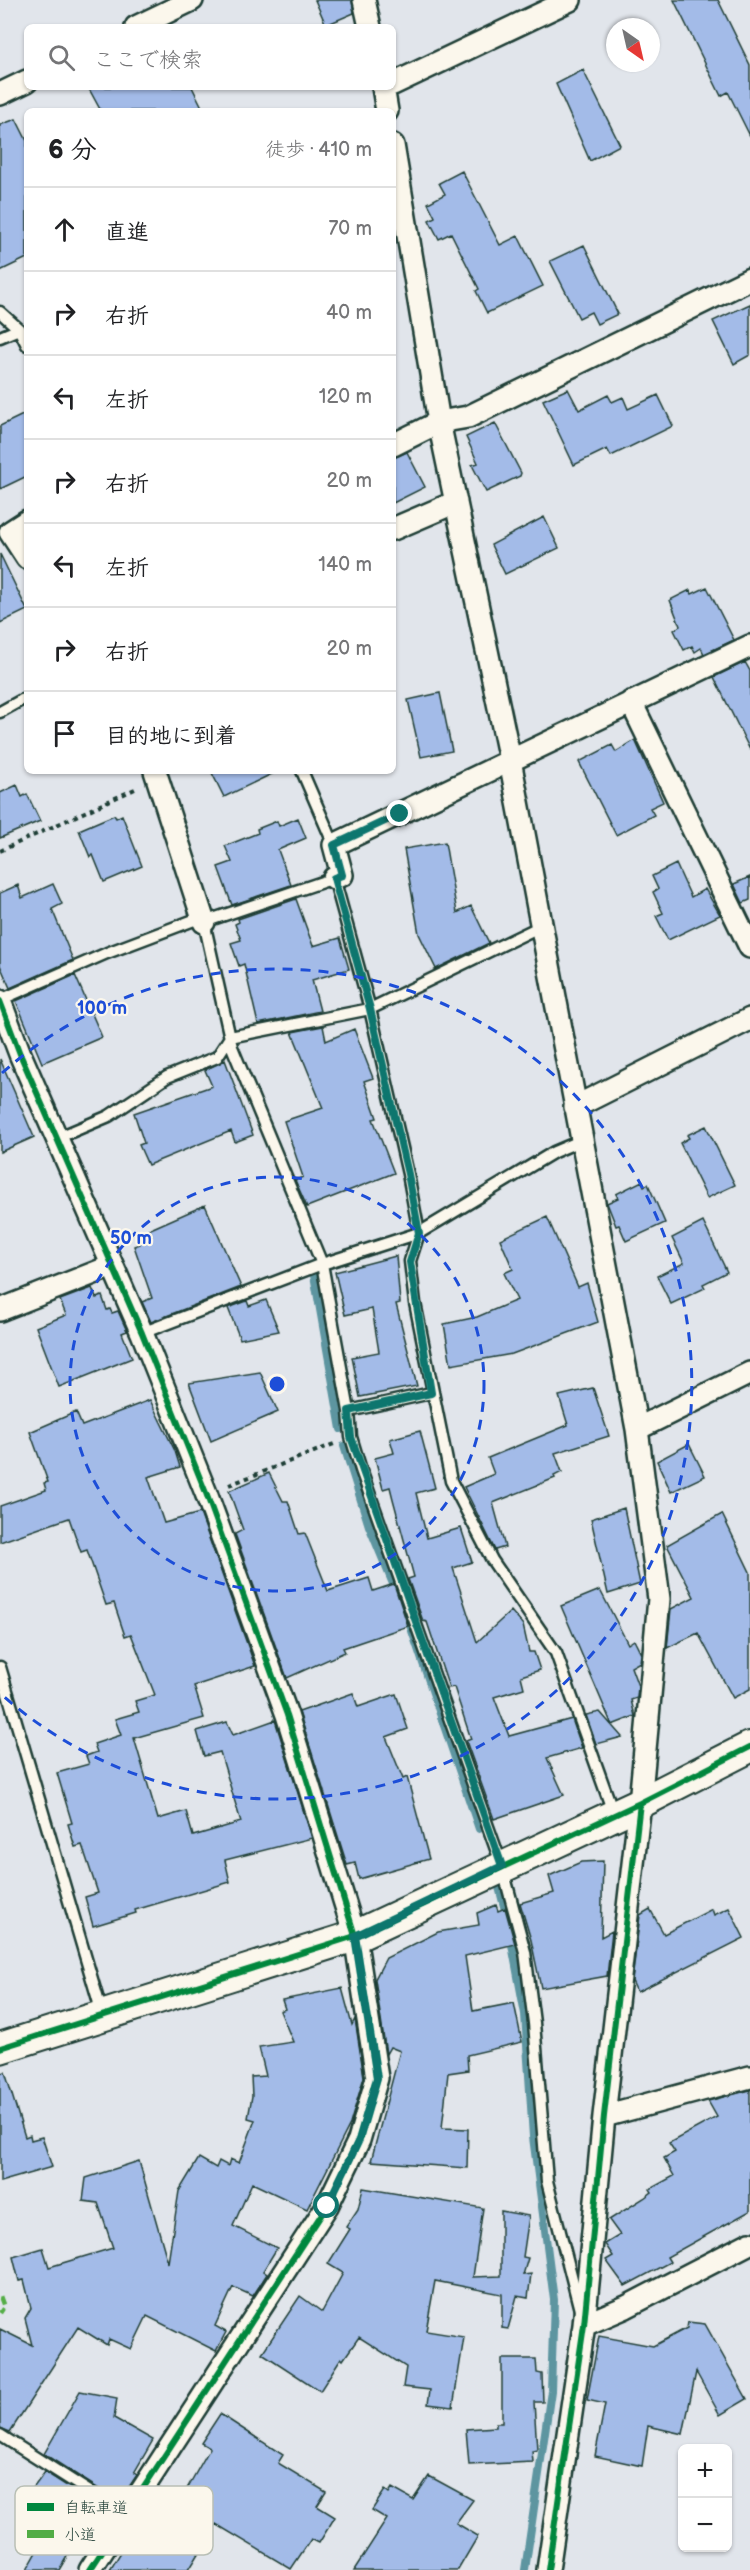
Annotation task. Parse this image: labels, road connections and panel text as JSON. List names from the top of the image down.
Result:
{
  "legend": ["自転車道", "小道"],
  "north": "bottom right",
  "page": {
    "search": "ここで検索",
    "heading": ["6 分", "徒歩 · 410 m"],
    "list": [
      ["直進", "70 m"],
      ["右折", "40 m"],
      ["左折", "120 m"],
      ["右折", "20 m"],
      ["左折", "140 m"],
      ["右折", "20 m"],
      "目的地に到着"
    ],
    "map_buttons": ["+", "−"]
  },
  "rings": ["100 m", "50 m"]
}
